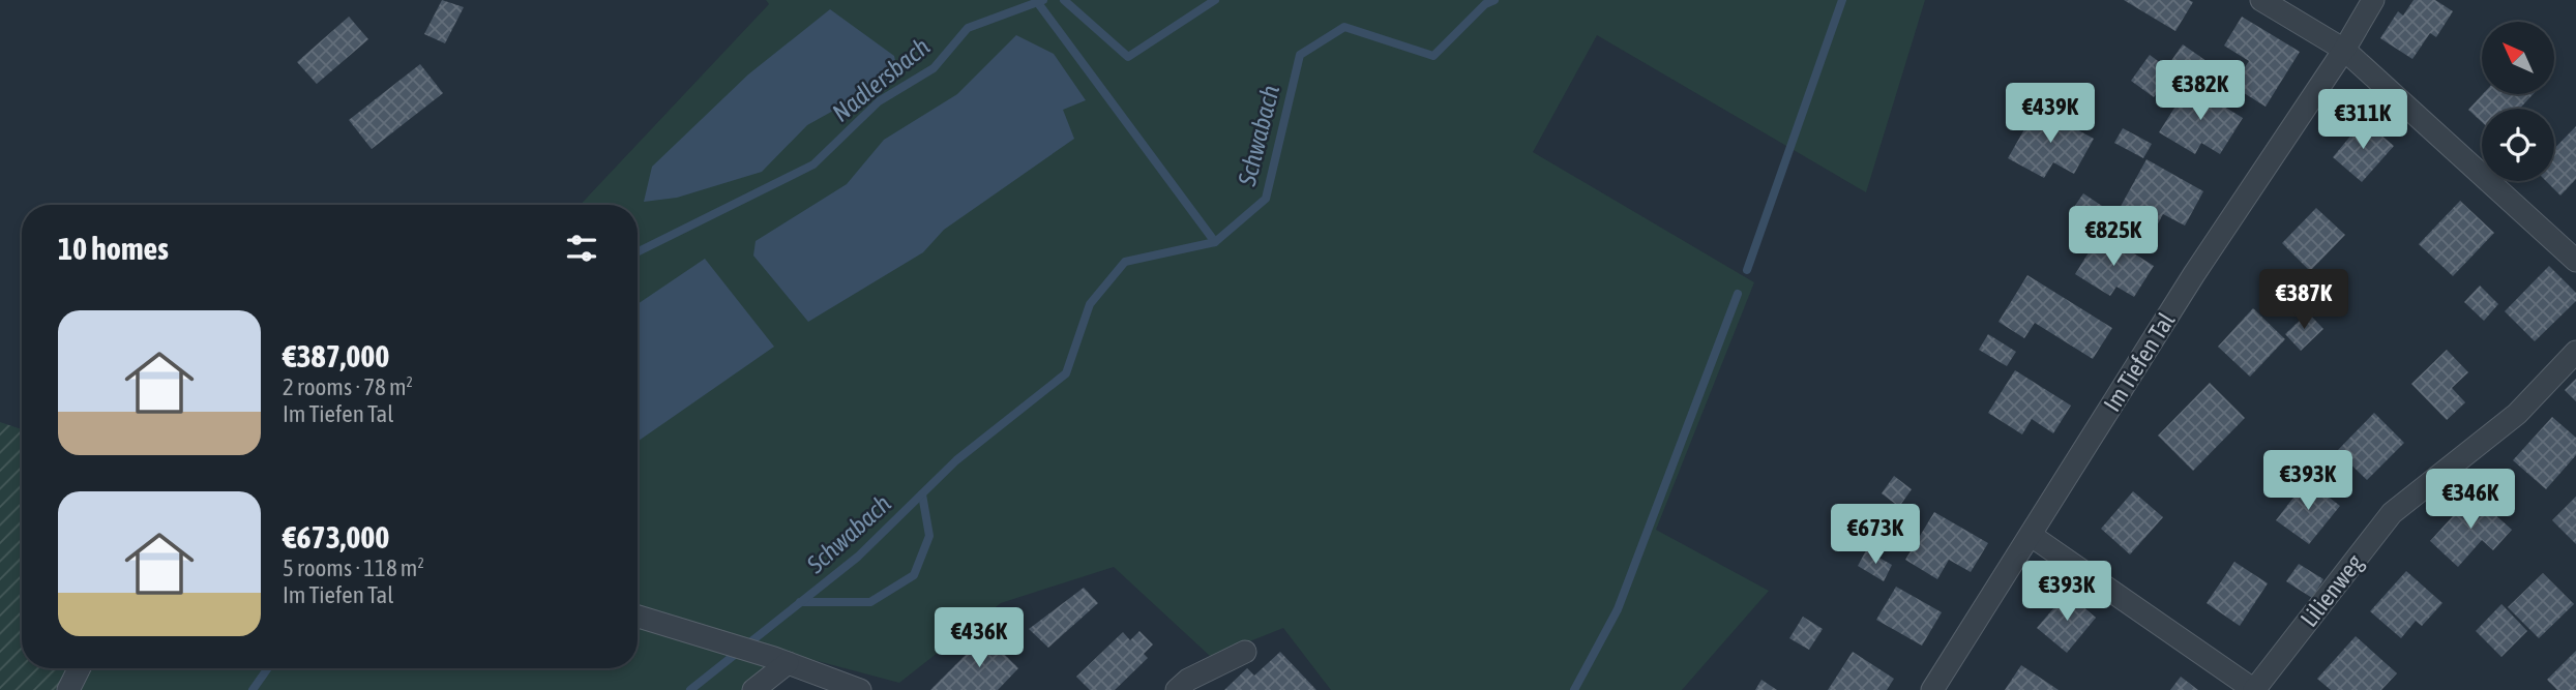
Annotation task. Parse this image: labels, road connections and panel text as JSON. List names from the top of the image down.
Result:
{
  "streets": {
    "street": ["Im Tiefen Tal", "Lilienweg"]
  },
  "water": ["Nadlersbach", "Schwabach"],
  "north": "top left",
  "page": {
    "price": [
      "€382K",
      "€439K",
      "€311K",
      "€825K",
      "€387K",
      "€393K",
      "€346K",
      "€673K",
      "€393K",
      "€436K"
    ],
    "heading": "10 homes",
    "list": [
      {
        "name": "€387,000",
        "note": "2 rooms · 78 m² · Im Tiefen Tal"
      },
      {
        "name": "€673,000",
        "note": "5 rooms · 118 m² · Im Tiefen Tal"
      }
    ]
  }
}
